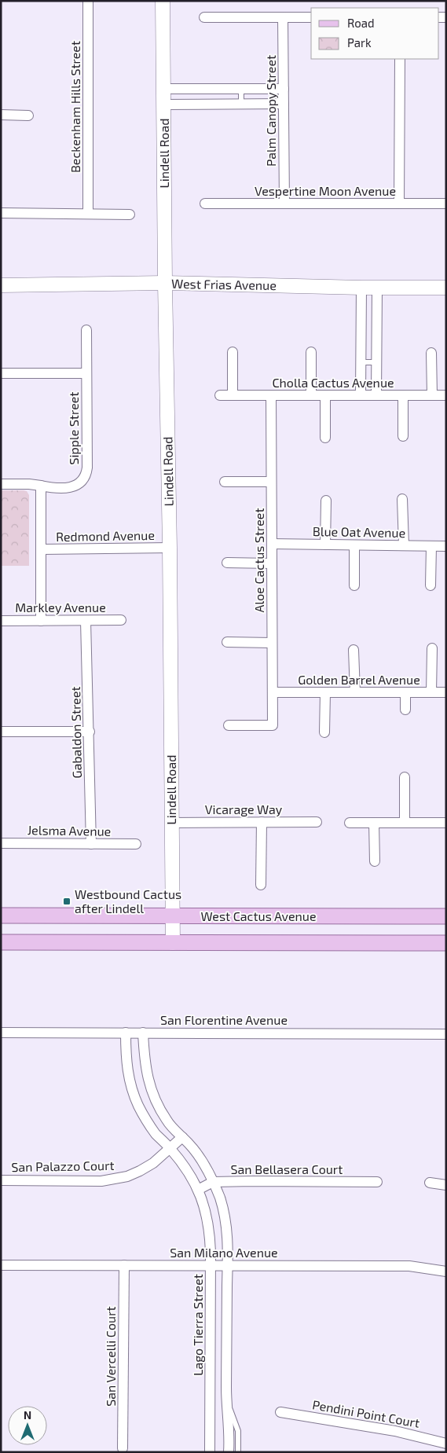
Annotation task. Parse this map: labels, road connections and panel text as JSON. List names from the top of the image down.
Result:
{
  "streets": {
    "main road": ["West Cactus Avenue"],
    "street": [
      "Beckenham Hills Street",
      "Palm Canopy Street",
      "Lindell Road",
      "Vespertine Moon Avenue",
      "West Frias Avenue",
      "Cholla Cactus Avenue",
      "Sipple Street",
      "Blue Oat Avenue",
      "Redmond Avenue",
      "Aloe Cactus Street",
      "Markley Avenue",
      "Golden Barrel Avenue",
      "Gabaldon Street",
      "Vicarage Way",
      "Jelsma Avenue",
      "San Florentine Avenue",
      "San Palazzo Court",
      "San Bellasera Court",
      "San Milano Avenue",
      "Lago Tierra Street",
      "San Vercelli Court",
      "Pendini Point Court"
    ]
  },
  "crossings": [
    ["Palm Canopy Street", "Vespertine Moon Avenue"],
    ["Lindell Road", "West Frias Avenue"],
    ["Lindell Road", "Redmond Avenue"],
    ["Lindell Road", "Vicarage Way"],
    ["Lindell Road", "West Cactus Avenue"],
    ["Cholla Cactus Avenue", "Aloe Cactus Street"],
    ["Blue Oat Avenue", "Aloe Cactus Street"],
    ["Aloe Cactus Street", "Golden Barrel Avenue"],
    ["Markley Avenue", "Gabaldon Street"],
    ["Gabaldon Street", "Jelsma Avenue"],
    ["San Florentine Avenue", "Lago Tierra Street"],
    ["San Palazzo Court", "Lago Tierra Street"],
    ["San Bellasera Court", "Lago Tierra Street"],
    ["San Milano Avenue", "Lago Tierra Street"],
    ["San Milano Avenue", "San Vercelli Court"]
  ],
  "places": {
    "transit": ["Westbound Cactus after Lindell"]
  },
  "legend": ["Road", "Park"],
  "north": "top"
}
